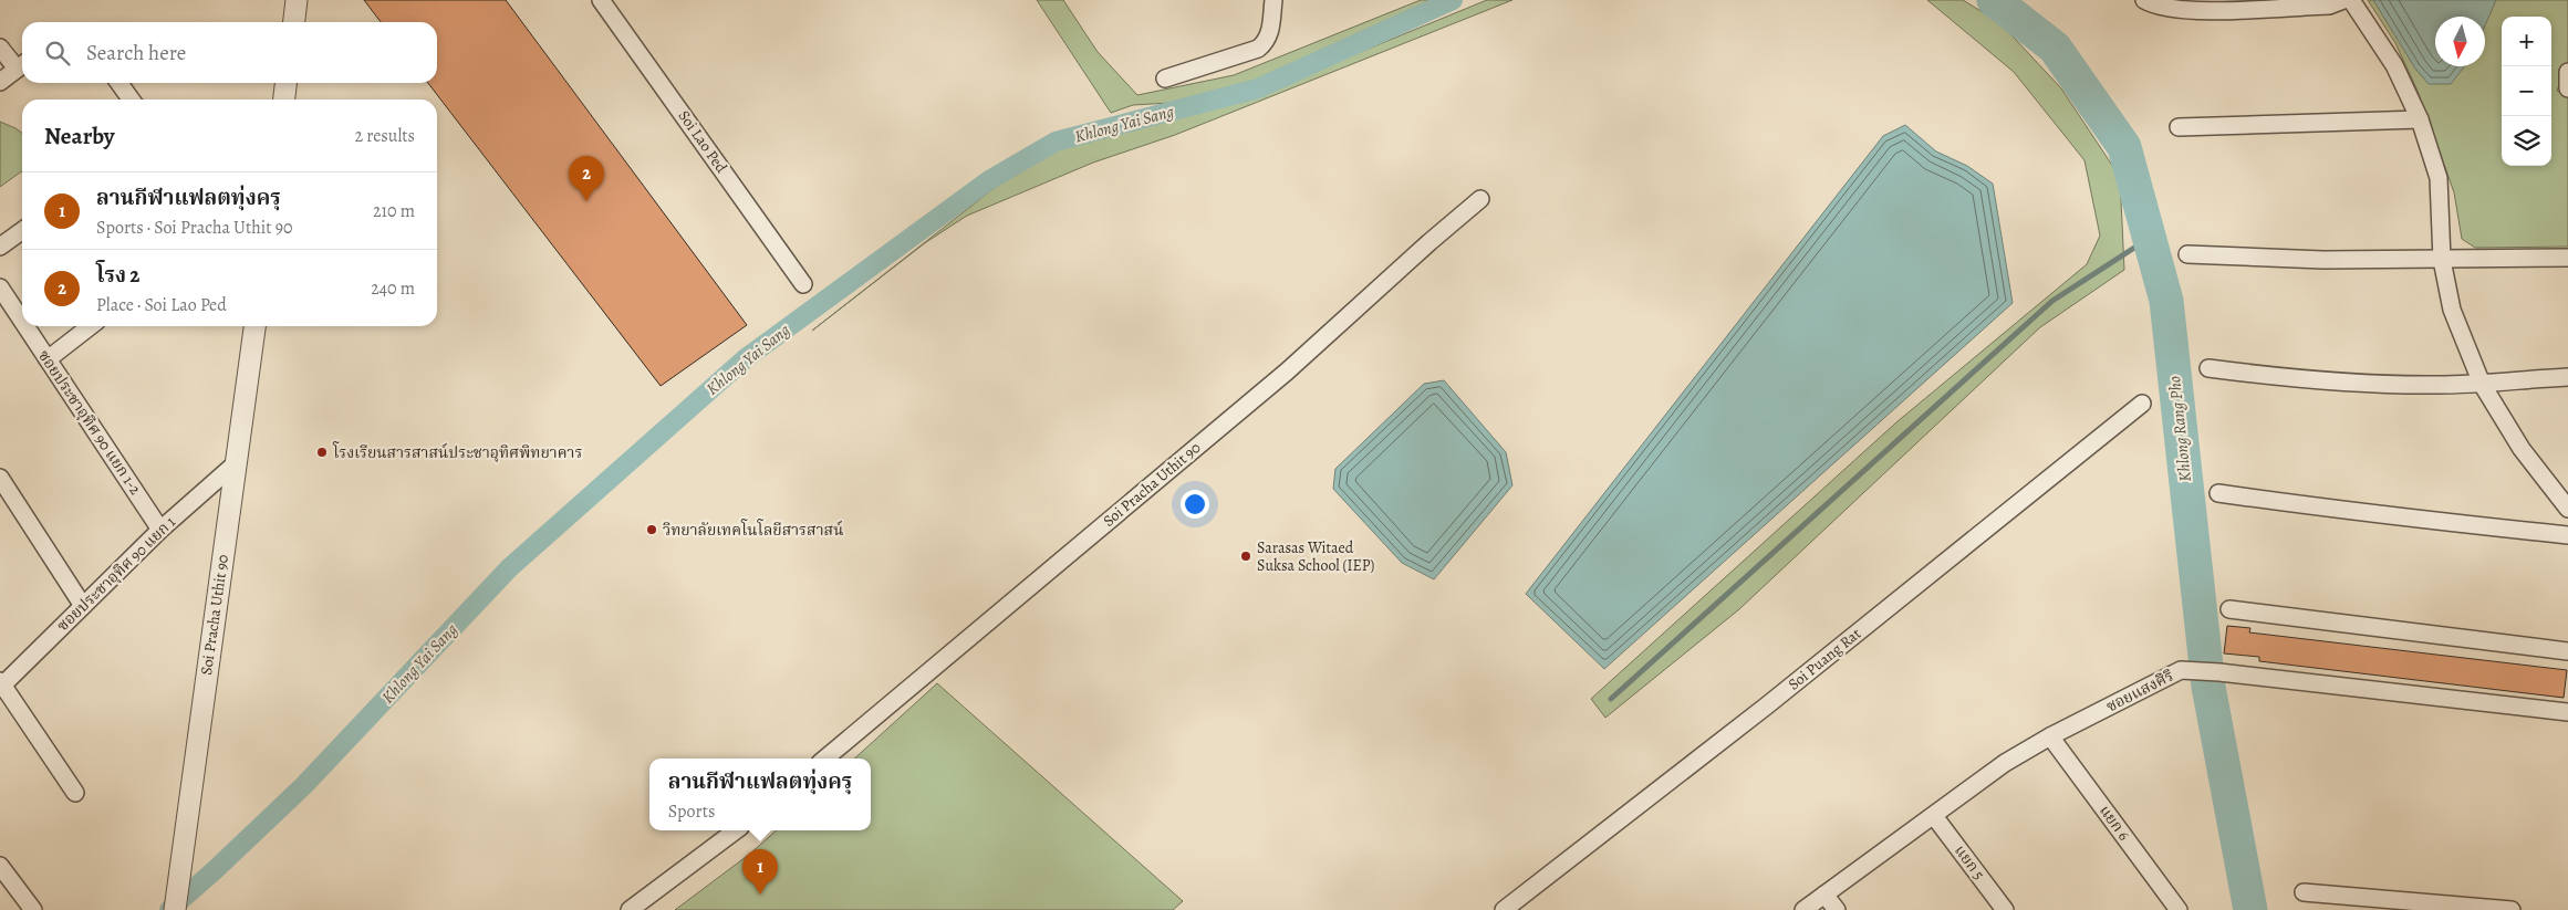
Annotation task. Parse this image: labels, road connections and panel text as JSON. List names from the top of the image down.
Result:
{
  "streets": {
    "street": [
      "Soi Lao Ped",
      "ซอยประชาอุทิศ 90 แยก 1-2",
      "Soi Pracha Uthit 90",
      "ซอยประชาอุทิศ 90 แยก 1",
      "Soi Puang Rat",
      "ซอยแสงศิริ",
      "แยก 6",
      "แยก 5"
    ]
  },
  "crossings": [
    ["ซอยประชาอุทิศ 90 แยก 1-2", "ซอยประชาอุทิศ 90 แยก 1"],
    ["Soi Pracha Uthit 90", "ซอยประชาอุทิศ 90 แยก 1"],
    ["ซอยแสงศิริ", "แยก 6"],
    ["ซอยแสงศิริ", "แยก 5"]
  ],
  "water": ["Khlong Yai Sang", "Khlong Rang Pho"],
  "places": ["โรงเรียนสารสาสน์ประชาอุทิศพิทยาคาร", "วิทยาลัยเทคโนโลยีสารสาสน์", "Sarasas Witaed Suksa School (IEP)"],
  "north": "bottom",
  "page": {
    "map_buttons": ["+", "−"],
    "search": "Search here",
    "heading": ["Nearby", "2 results"],
    "pins": ["2", "1"],
    "list": [
      {
        "mark": "1",
        "name": "ลานกีฬาแฟลตทุ่งครุ",
        "note": "Sports · Soi Pracha Uthit 90",
        "value": "210 m"
      },
      {
        "mark": "2",
        "name": "โรง 2",
        "note": "Place · Soi Lao Ped",
        "value": "240 m"
      }
    ],
    "popup": ["ลานกีฬาแฟลตทุ่งครุ", "Sports"]
  }
}
